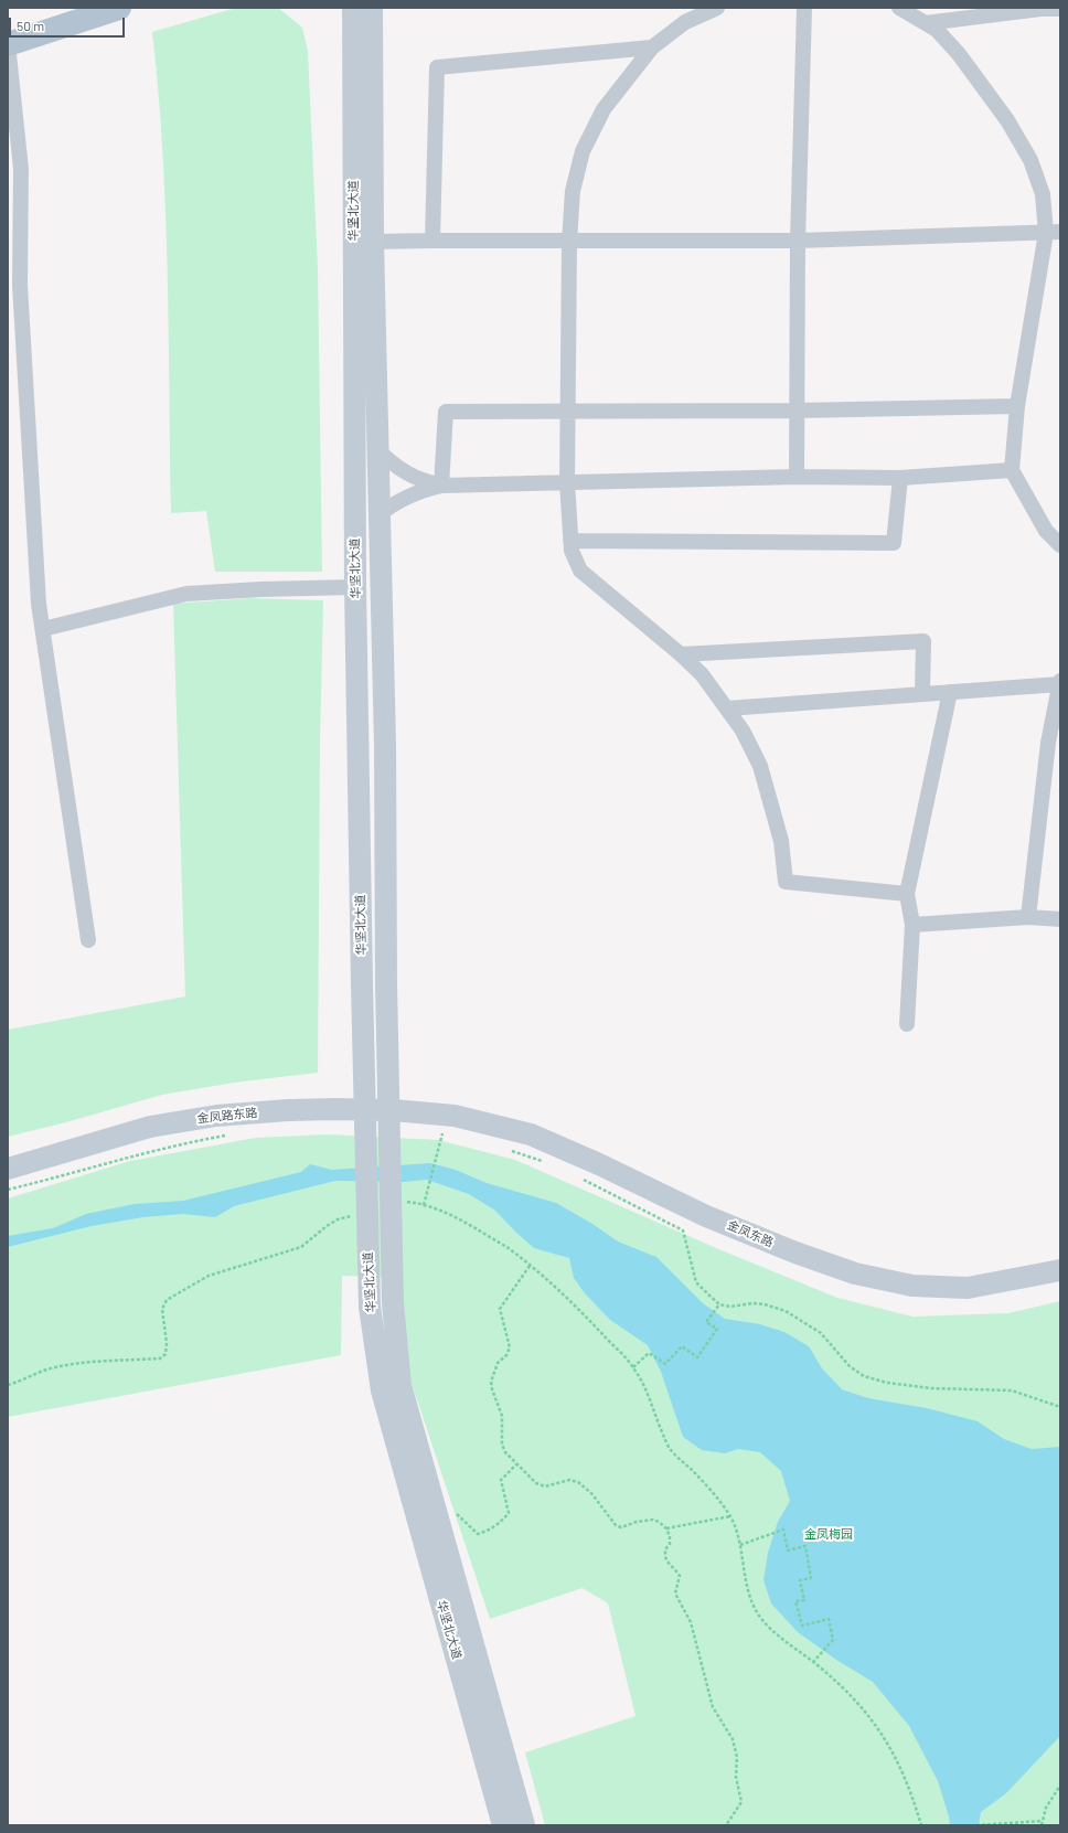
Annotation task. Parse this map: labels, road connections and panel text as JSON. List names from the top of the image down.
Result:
{
  "streets": {
    "main road": ["华坚北大道", "金凤路东路", "金凤东路"]
  },
  "crossings": [
    ["金凤路东路", "金凤东路"]
  ],
  "parks": ["金凤梅园"],
  "scale_bar": "50 m"
}
